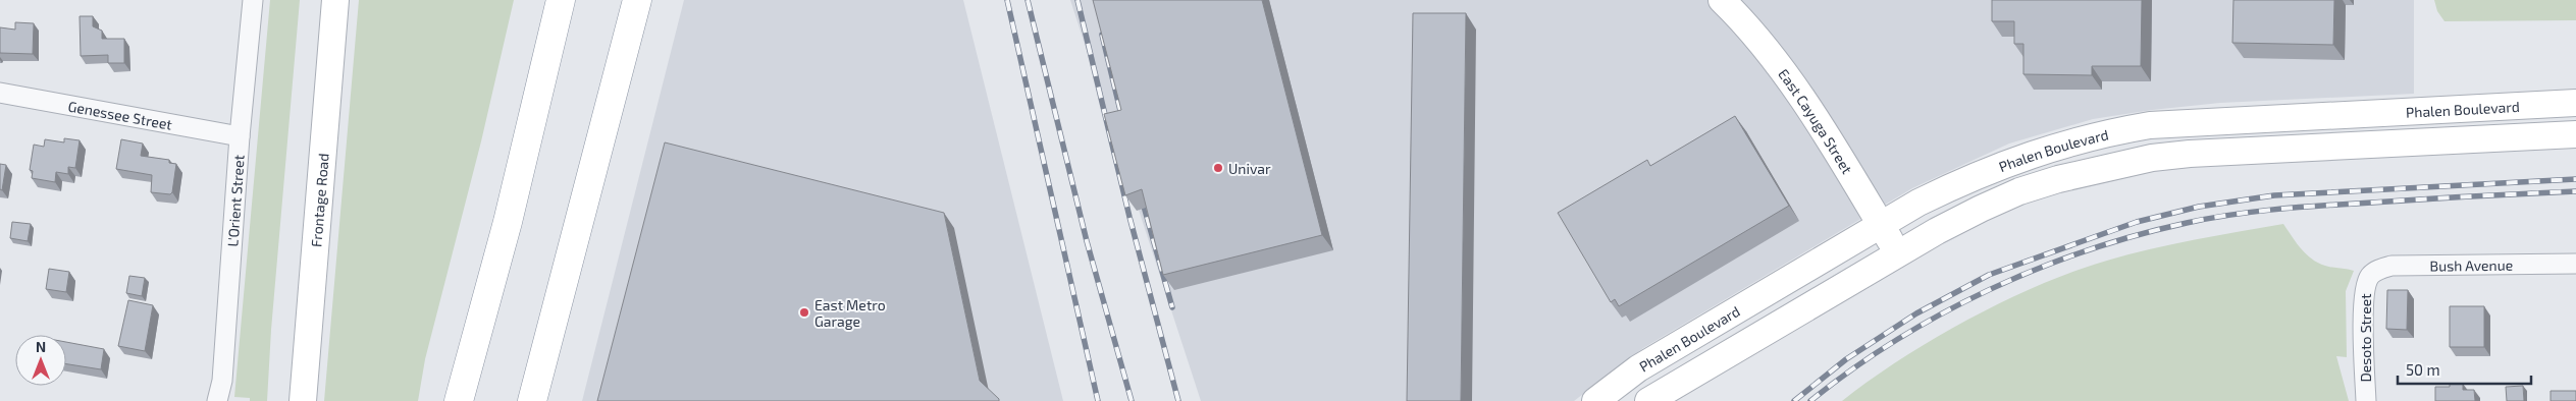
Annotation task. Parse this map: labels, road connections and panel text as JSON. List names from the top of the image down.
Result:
{
  "streets": {
    "main road": ["Phalen Boulevard", "East Cayuga Street", "Frontage Road"],
    "street": [
      "Genessee Street",
      "L'Orient Street",
      "Bush Avenue",
      "Desoto Street"
    ]
  },
  "crossings": [
    ["Phalen Boulevard", "East Cayuga Street"],
    ["Genessee Street", "L'Orient Street"],
    ["Bush Avenue", "Desoto Street"]
  ],
  "places": ["Univar", "East Metro Garage"],
  "scale_bar": "50 m",
  "north": "top"
}
